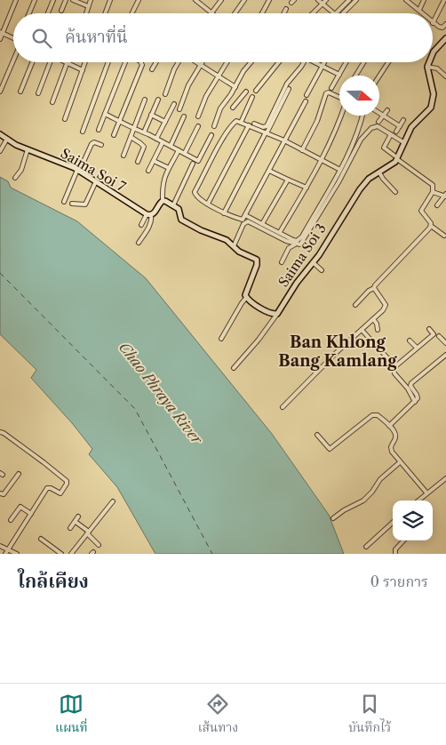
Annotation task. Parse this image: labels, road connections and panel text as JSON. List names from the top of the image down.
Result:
{
  "streets": {
    "street": ["Saima Soi 7", "Saima Soi 3"]
  },
  "districts": ["Ban Khlong Bang Kamlang"],
  "water": ["Chao Phraya River"],
  "north": "right",
  "page": {
    "search": "ค้นหาที่นี่",
    "heading": ["ใกล้เคียง", "0 รายการ"],
    "nav": ["แผนที่", "เส้นทาง", "บันทึกไว้"]
  }
}
